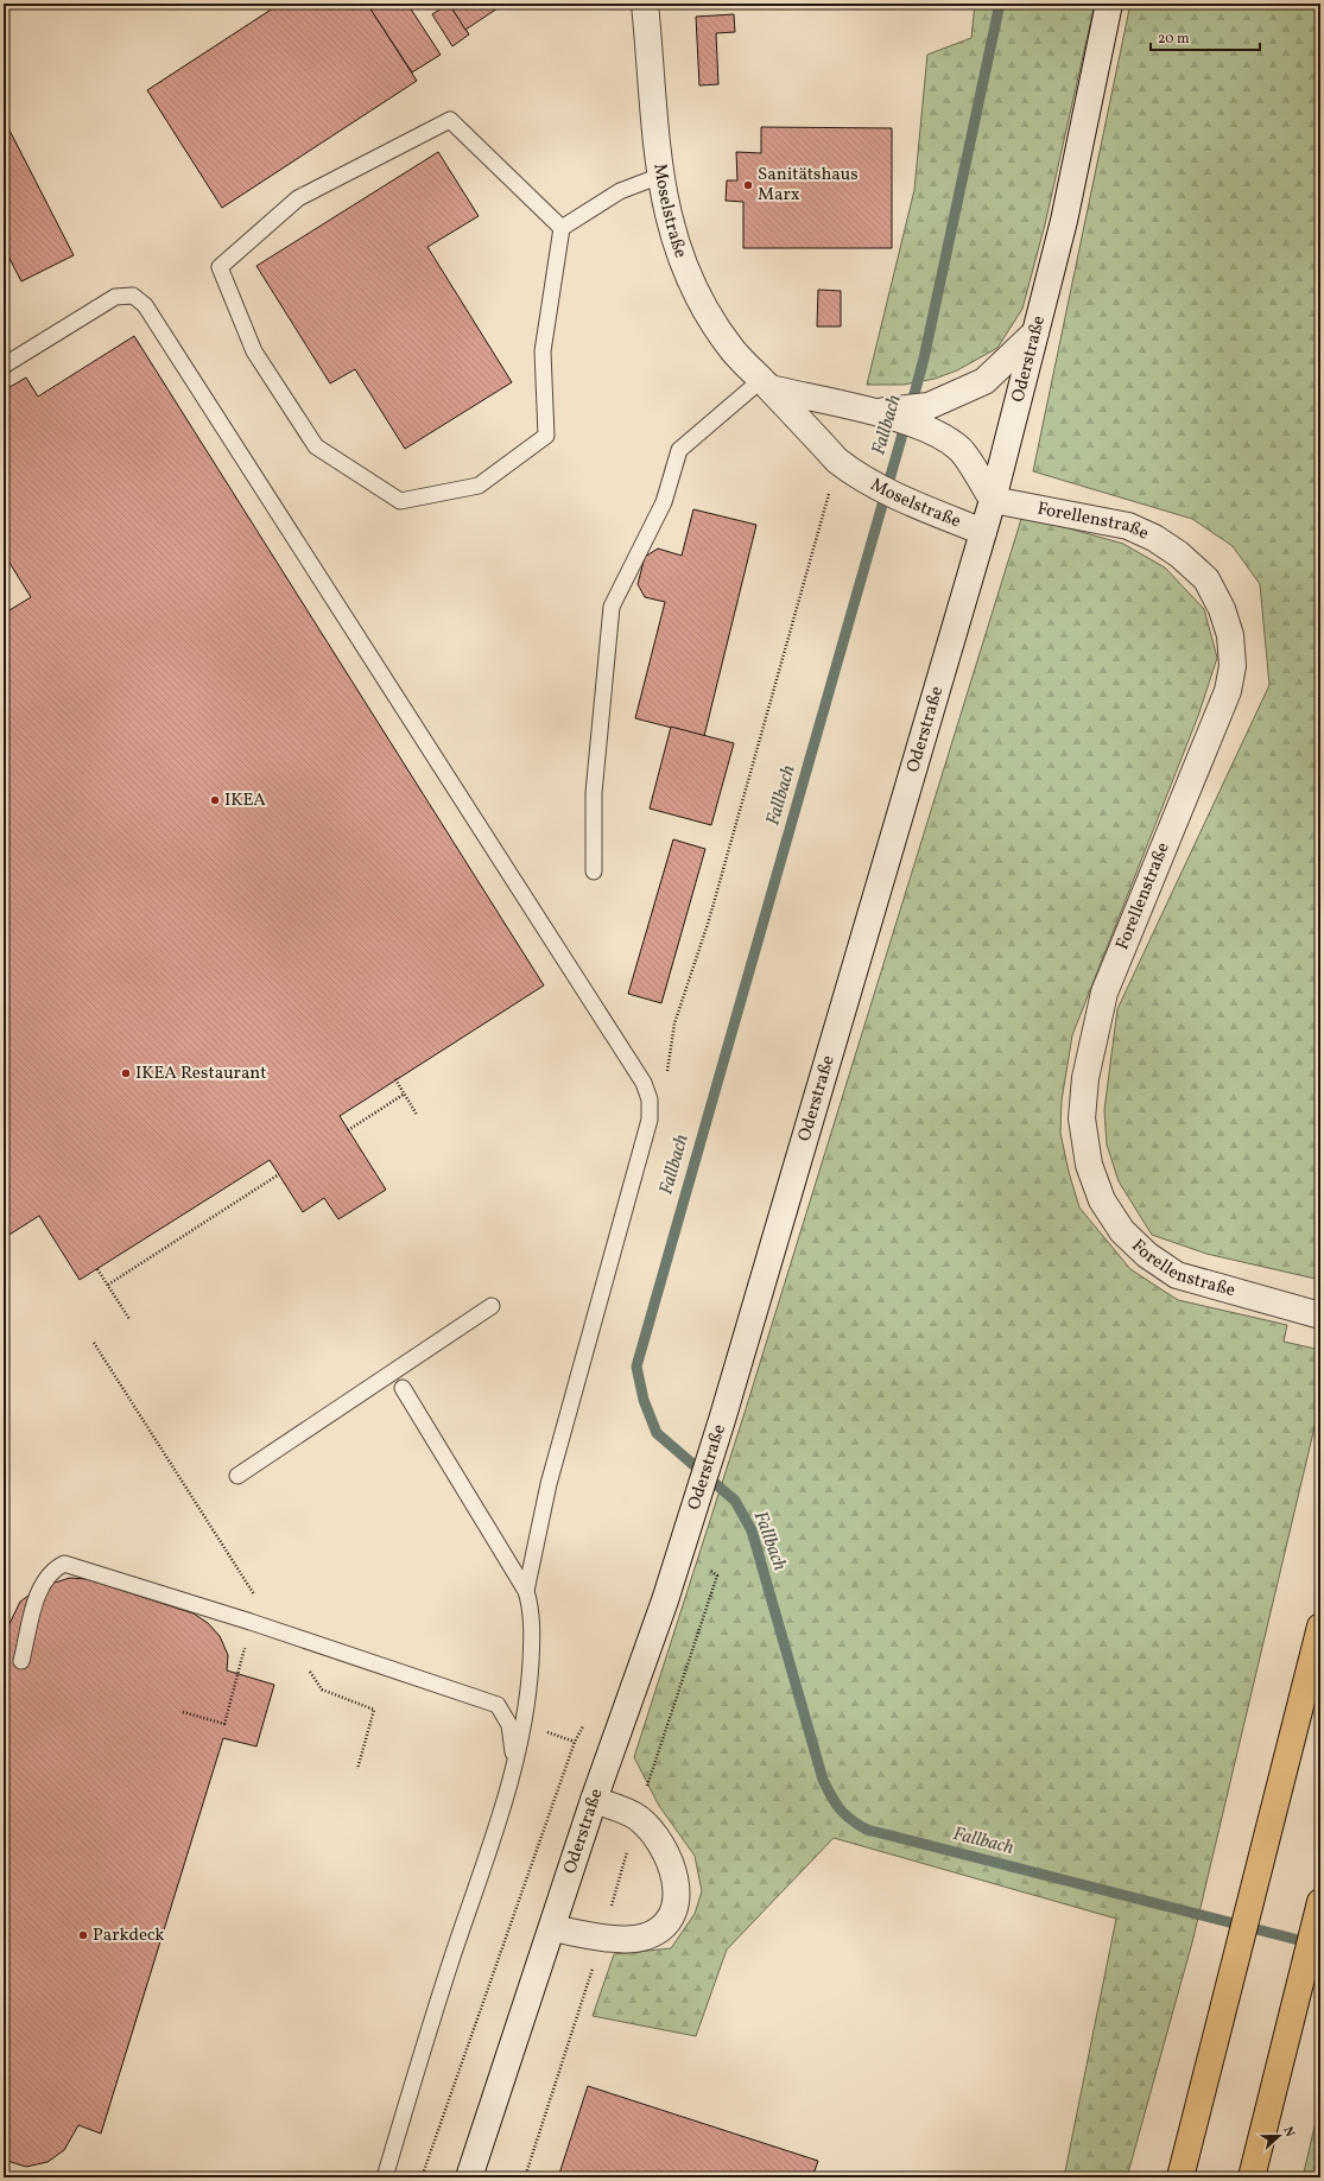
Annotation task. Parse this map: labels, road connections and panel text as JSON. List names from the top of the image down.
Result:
{
  "streets": {
    "street": ["Moselstraße", "Oderstraße", "Forellenstraße"]
  },
  "crossings": [
    ["Moselstraße", "Oderstraße"],
    ["Oderstraße", "Forellenstraße"]
  ],
  "water": ["Fallbach"],
  "places": [
    "Sanitätshaus Marx",
    "IKEA",
    "IKEA Restaurant",
    "Parkdeck"
  ],
  "scale_bar": "20 m",
  "north": "right"
}
